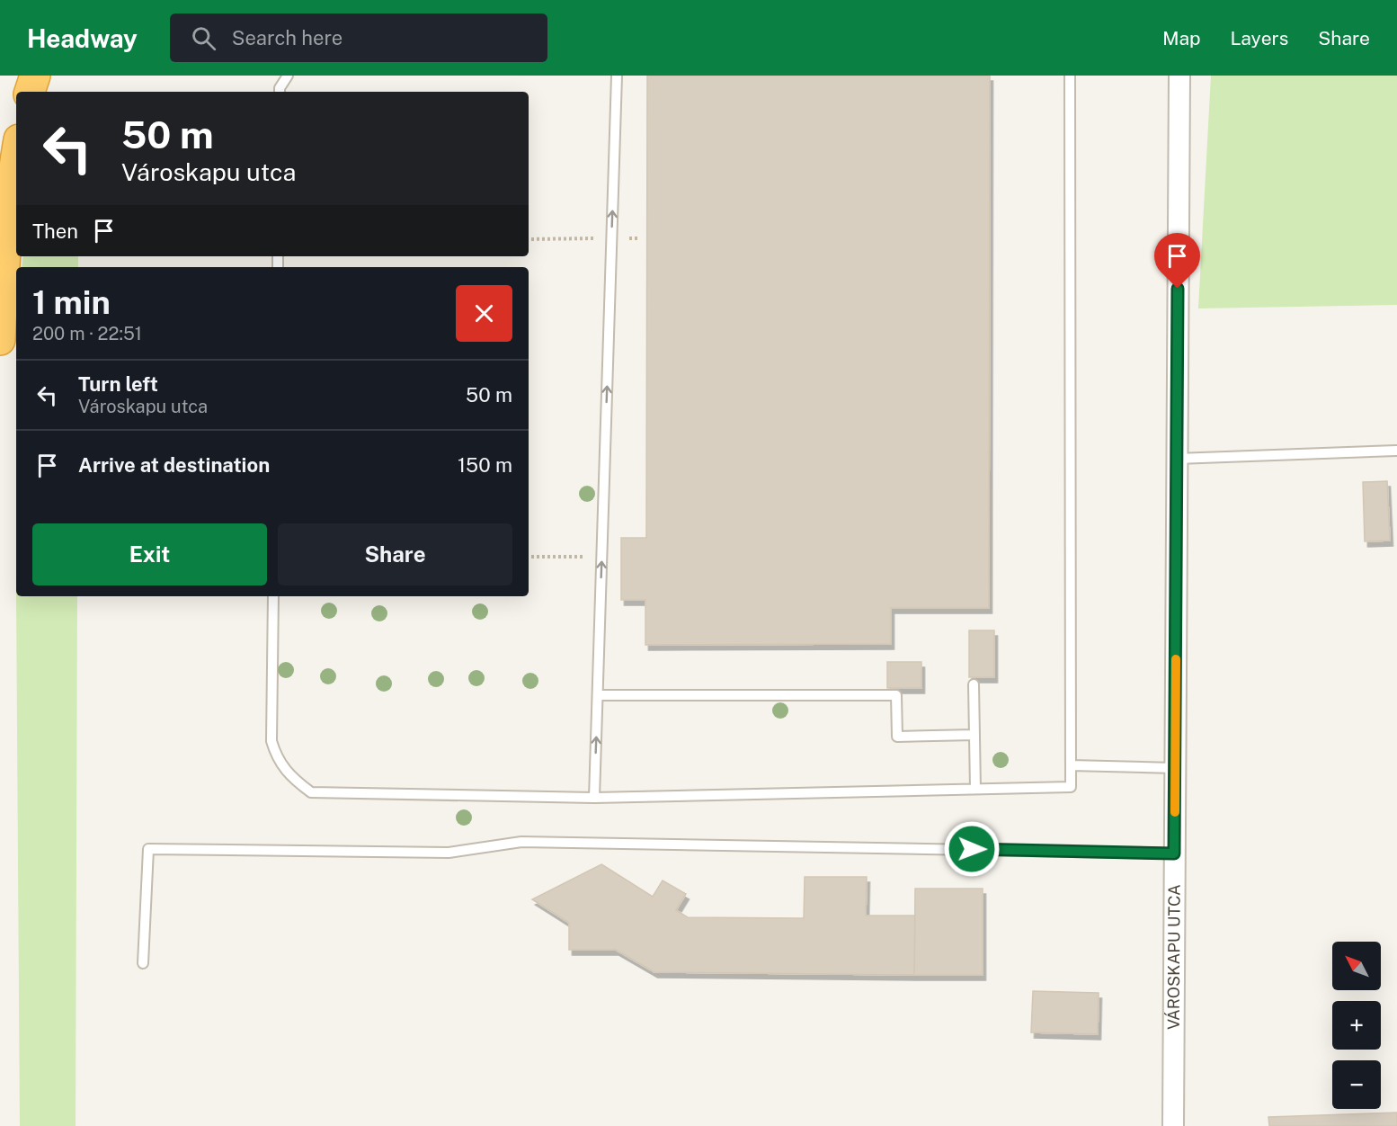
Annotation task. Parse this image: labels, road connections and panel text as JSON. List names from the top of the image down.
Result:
{
  "streets": {
    "street": ["VÁROSKAPU UTCA"]
  },
  "north": "top left",
  "page": {
    "header": "Headway",
    "search": "Search here",
    "nav": ["Map", "Layers", "Share"],
    "turn": ["50 m", "Városkapu utca"],
    "then": "Then",
    "heading": ["1 min", "200 m · 22:51"],
    "list": [
      {
        "name": "Turn left",
        "note": "Városkapu utca",
        "value": "50 m"
      },
      {
        "name": "Arrive at destination",
        "value": "150 m"
      }
    ],
    "buttons": ["Exit", "Share"],
    "map_buttons": ["+", "−"]
  }
}
